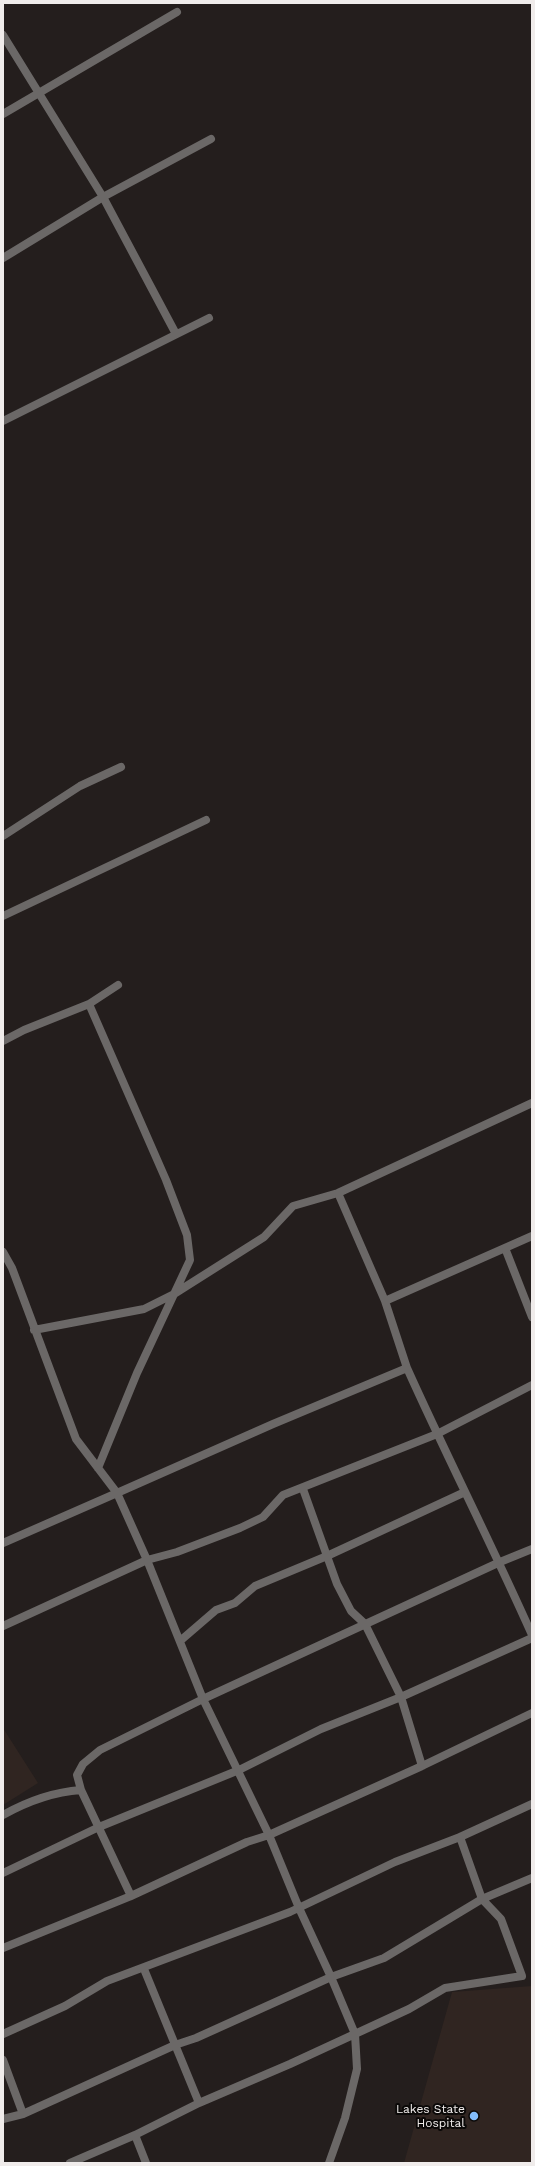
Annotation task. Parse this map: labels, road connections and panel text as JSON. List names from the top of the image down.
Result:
{
  "places": ["Lakes State Hospital"]
}
